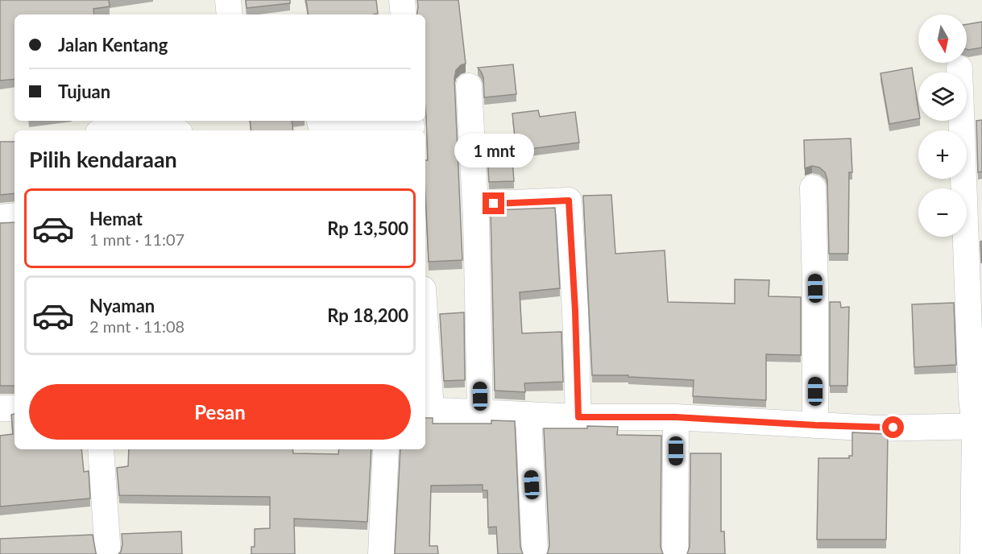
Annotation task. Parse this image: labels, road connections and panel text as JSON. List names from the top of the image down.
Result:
{
  "north": "bottom",
  "page": {
    "map_buttons": ["+", "−"],
    "banner": ["Jalan Kentang", "Tujuan"],
    "heading": "Pilih kendaraan",
    "bubble": "1 mnt",
    "list": [
      {
        "name": "Hemat",
        "note": "1 mnt · 11:07",
        "value": "Rp 13,500"
      },
      {
        "name": "Nyaman",
        "note": "2 mnt · 11:08",
        "value": "Rp 18,200"
      }
    ],
    "buttons": "Pesan"
  }
}
